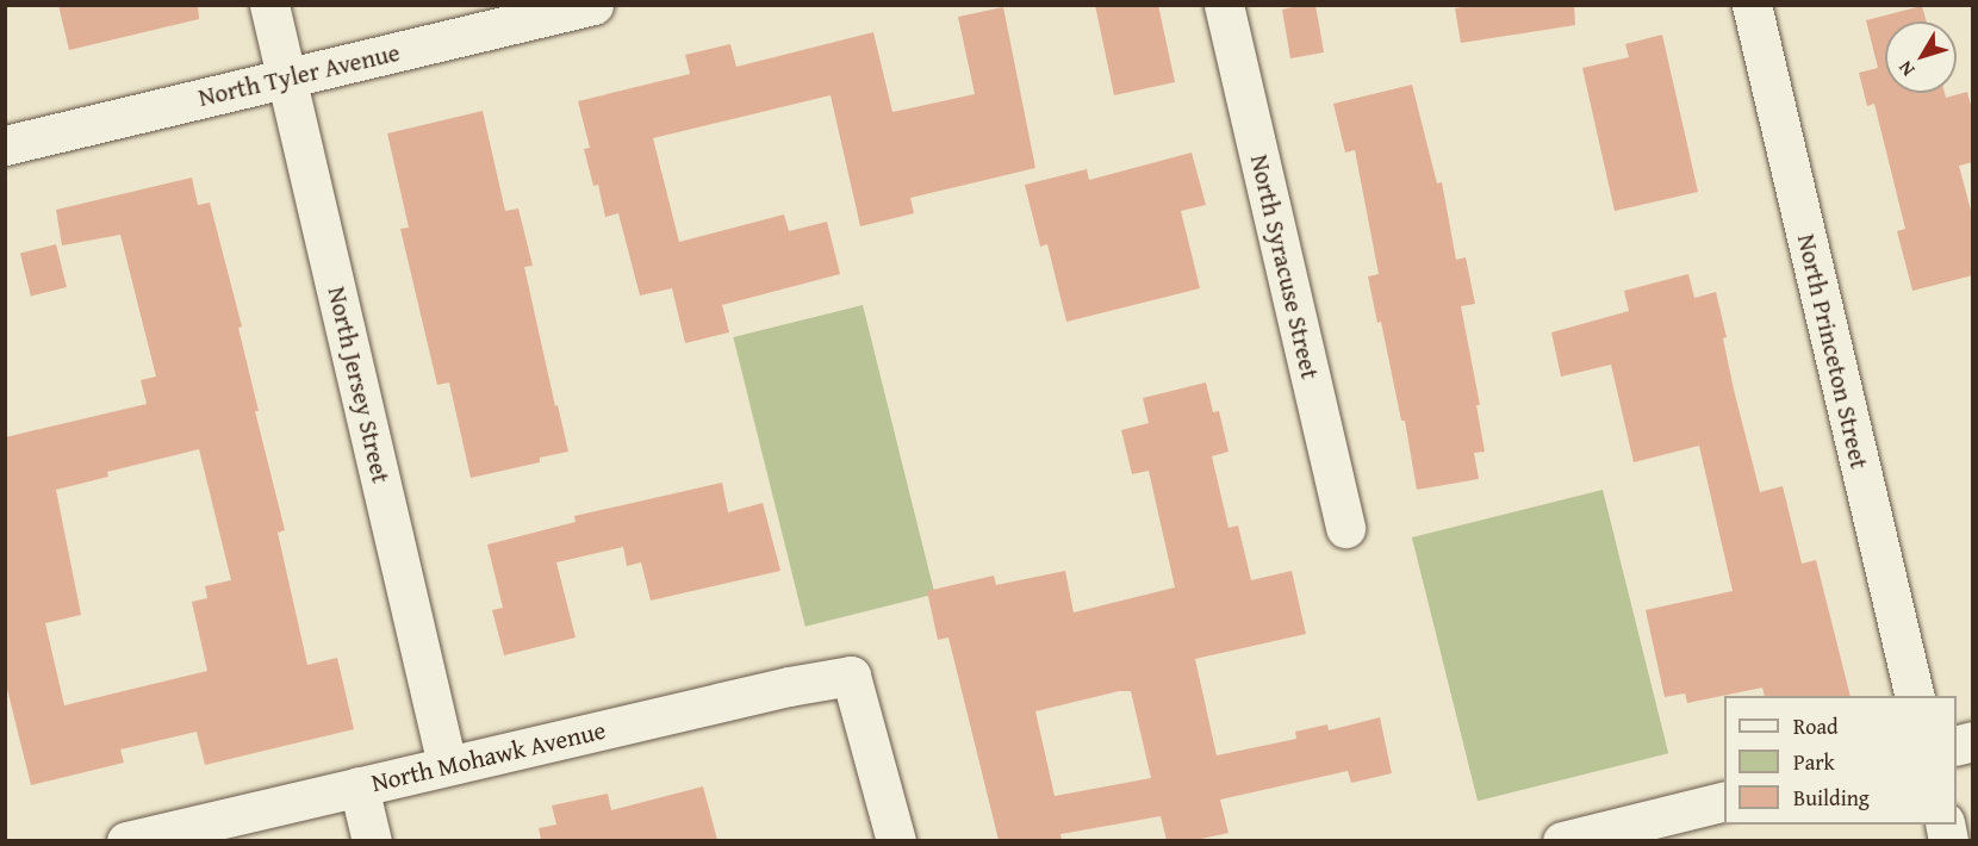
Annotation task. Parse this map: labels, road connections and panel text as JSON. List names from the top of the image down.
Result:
{
  "streets": {
    "street": [
      "North Tyler Avenue",
      "North Syracuse Street",
      "North Princeton Street",
      "North Jersey Street",
      "North Mohawk Avenue"
    ]
  },
  "crossings": [
    ["North Tyler Avenue", "North Jersey Street"],
    ["North Jersey Street", "North Mohawk Avenue"]
  ],
  "legend": ["Road", "Park", "Building"],
  "north": "bottom left"
}
